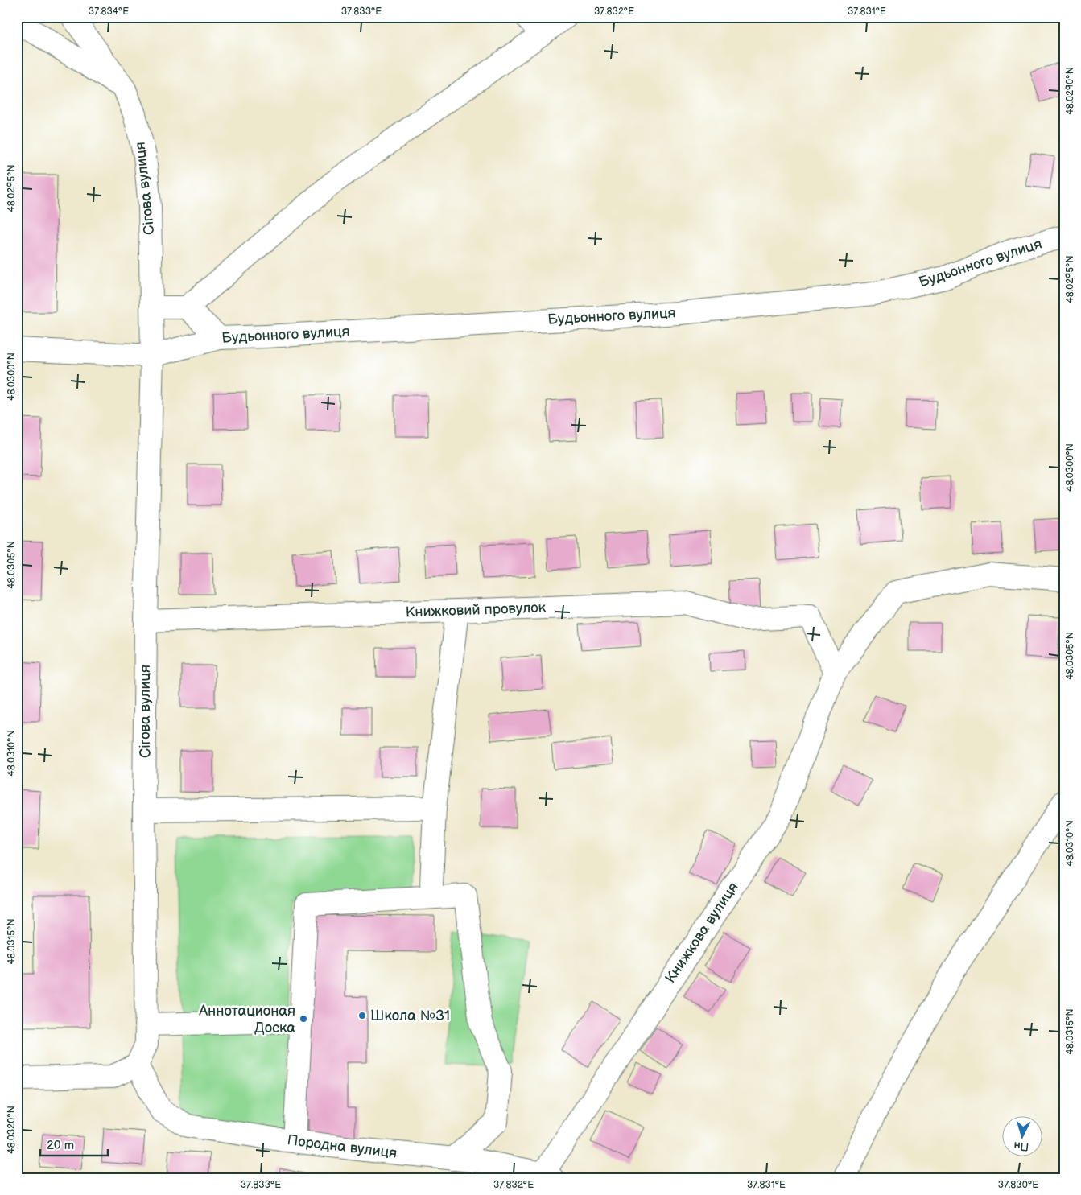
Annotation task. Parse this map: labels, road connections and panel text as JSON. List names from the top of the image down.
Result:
{
  "streets": {
    "street": [
      "Сігова вулиця",
      "Будьонного вулиця",
      "Книжковий провулок",
      "Книжкова вулиця",
      "Породна вулиця"
    ]
  },
  "crossings": [
    ["Сігова вулиця", "Будьонного вулиця"],
    ["Сігова вулиця", "Книжковий провулок"],
    ["Сігова вулиця", "Породна вулиця"],
    ["Книжковий провулок", "Книжкова вулиця"],
    ["Книжкова вулиця", "Породна вулиця"]
  ],
  "places": ["Школа №31", "Аннотационая Доска"],
  "scale_bar": "20 m",
  "north": "bottom",
  "coordinates": [
    "37.834°E",
    "37.833°E",
    "37.832°E",
    "37.831°E",
    "48.0290°N",
    "48.0295°N",
    "48.0300°N",
    "48.0305°N",
    "48.0310°N",
    "48.0315°N",
    "48.0320°N",
    "37.830°E"
  ]
}
